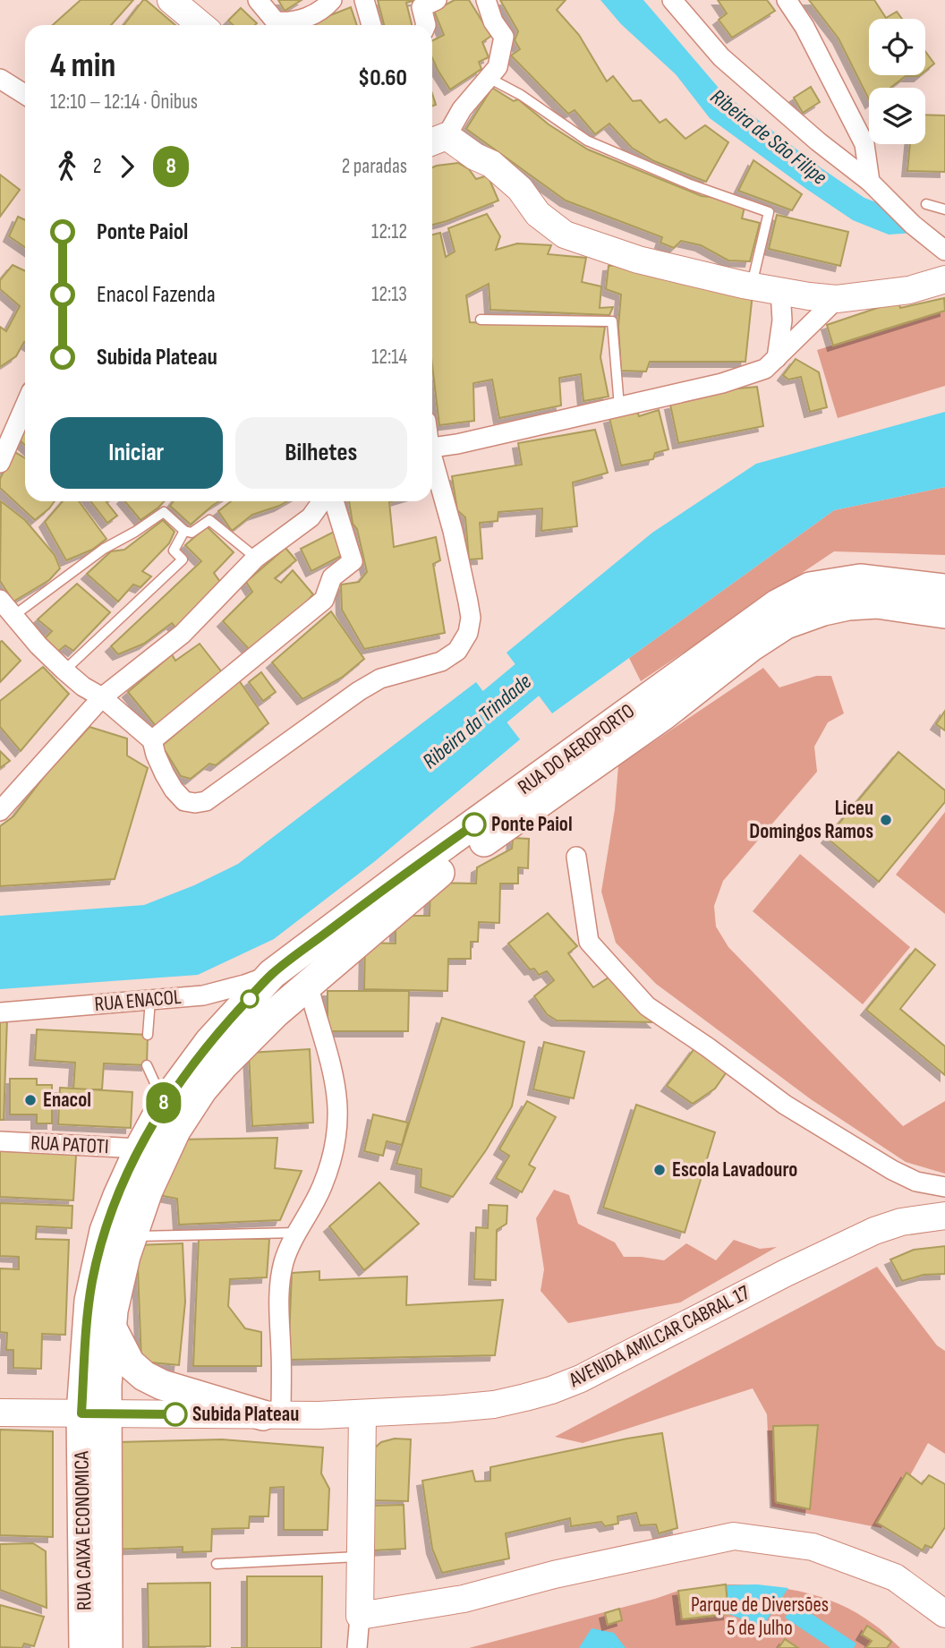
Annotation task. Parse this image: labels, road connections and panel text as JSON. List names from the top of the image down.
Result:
{
  "streets": {
    "main road": ["RUA DO AEROPORTO", "RUA CAIXA ECONOMICA"],
    "street": ["RUA ENACOL", "RUA PATOTI", "AVENIDA AMILCAR CABRAL 17"]
  },
  "crossings": [
    ["RUA DO AEROPORTO", "RUA ENACOL"],
    ["RUA DO AEROPORTO", "RUA PATOTI"],
    ["RUA DO AEROPORTO", "AVENIDA AMILCAR CABRAL 17"],
    ["RUA DO AEROPORTO", "RUA CAIXA ECONOMICA"],
    ["AVENIDA AMILCAR CABRAL 17", "RUA CAIXA ECONOMICA"]
  ],
  "water": ["Ribeira de São Filipe", "Ribeira da Trindade"],
  "parks": ["Parque de Diversões 5 de Julho"],
  "places": [
    "Liceu Domingos Ramos",
    "Ponte Paiol",
    "Enacol",
    "Escola Lavadouro",
    "Subida Plateau"
  ],
  "lines": ["bus line 8"],
  "page": {
    "on_map": "8",
    "heading": ["4 min", "12:10 – 12:14 · Ônibus", "$0.60"],
    "legs": ["2", "8", "2 paradas"],
    "list": [
      {
        "name": "Ponte Paiol",
        "value": "12:12"
      },
      {
        "name": "Enacol Fazenda",
        "value": "12:13"
      },
      {
        "name": "Subida Plateau",
        "value": "12:14"
      }
    ],
    "buttons": ["Iniciar", "Bilhetes"]
  }
}
